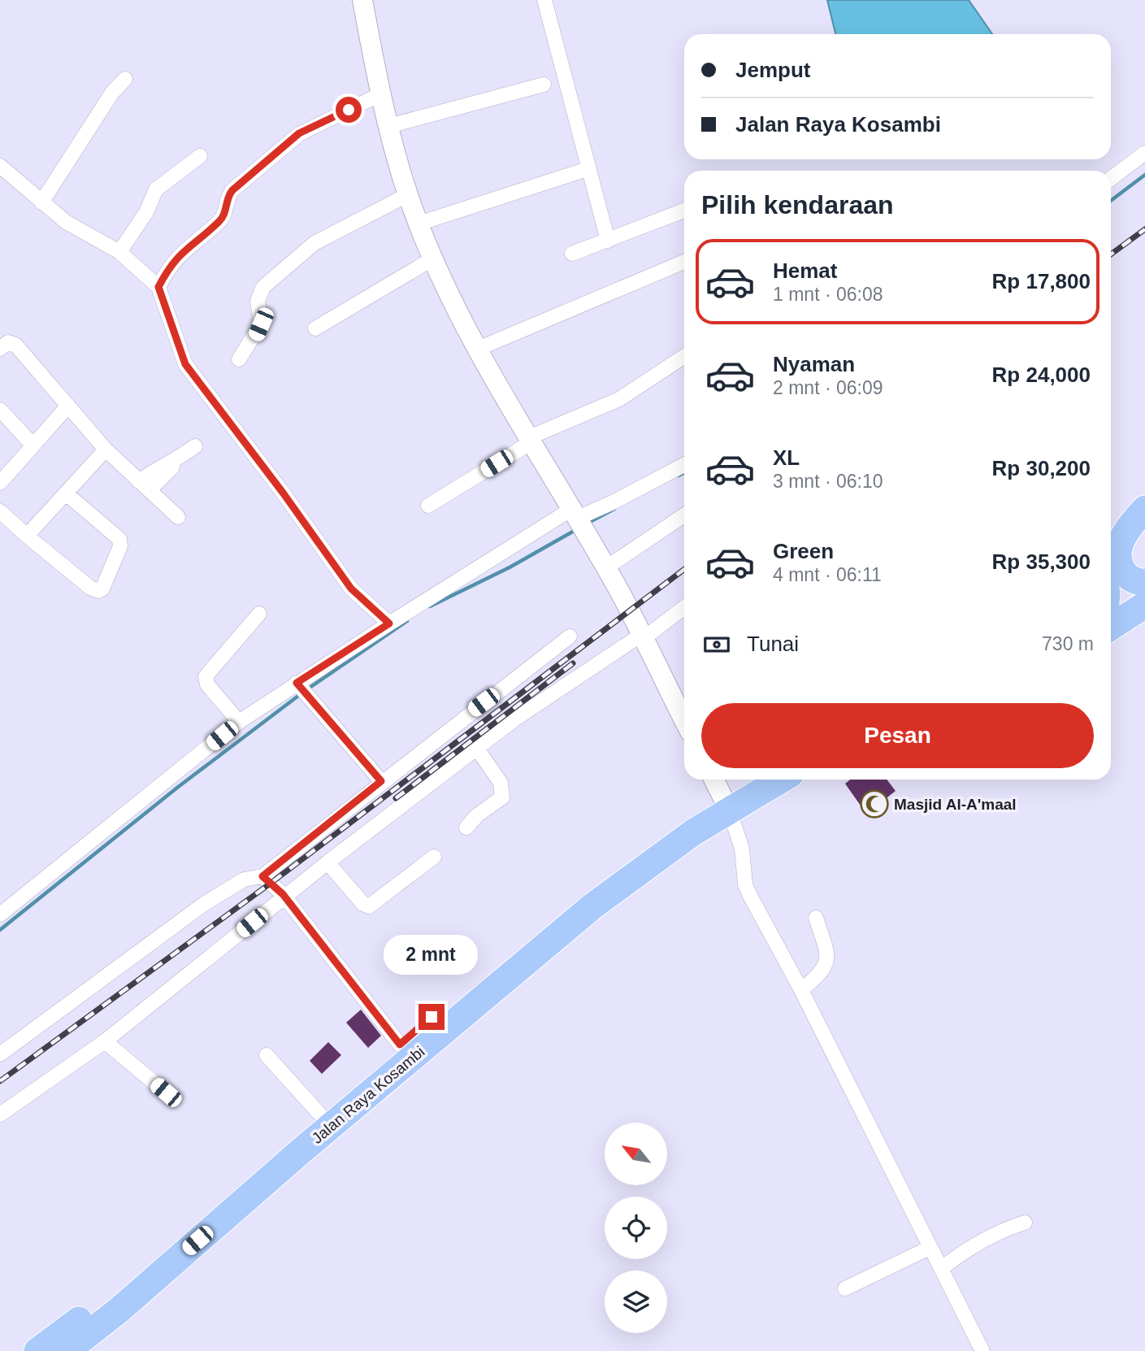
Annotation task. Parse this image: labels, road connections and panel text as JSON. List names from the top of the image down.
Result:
{
  "streets": {
    "highway": ["Jalan Raya Kosambi"]
  },
  "places": {
    "mosque": ["Masjid Al-A'maal"]
  },
  "north": "top left",
  "page": {
    "banner": ["Jemput", "Jalan Raya Kosambi"],
    "heading": "Pilih kendaraan",
    "list": [
      {
        "name": "Hemat",
        "note": "1 mnt · 06:08",
        "value": "Rp 17,800"
      },
      {
        "name": "Nyaman",
        "note": "2 mnt · 06:09",
        "value": "Rp 24,000"
      },
      {
        "name": "XL",
        "note": "3 mnt · 06:10",
        "value": "Rp 30,200"
      },
      {
        "name": "Green",
        "note": "4 mnt · 06:11",
        "value": "Rp 35,300"
      }
    ],
    "pay": ["Tunai", "730 m"],
    "buttons": "Pesan",
    "bubble": "2 mnt"
  }
}
